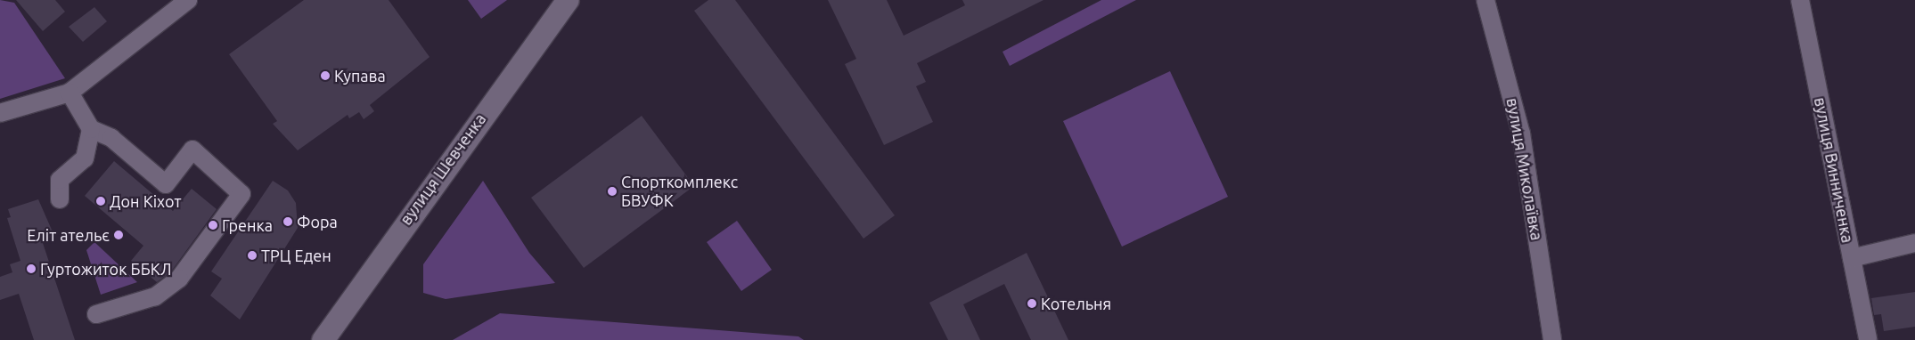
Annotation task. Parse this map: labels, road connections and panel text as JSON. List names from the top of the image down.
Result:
{
  "streets": {
    "street": ["вулиця Шевченка", "вулиця Миколаївка", "вулиця Винниченка"]
  },
  "places": [
    "Купава",
    "Спорткомплекс БВУФК",
    "Дон Кіхот",
    "Фора",
    "Гренка",
    "Еліт ательє",
    "ТРЦ Еден",
    "Гуртожиток ББКЛ",
    "Котельня"
  ]
}
